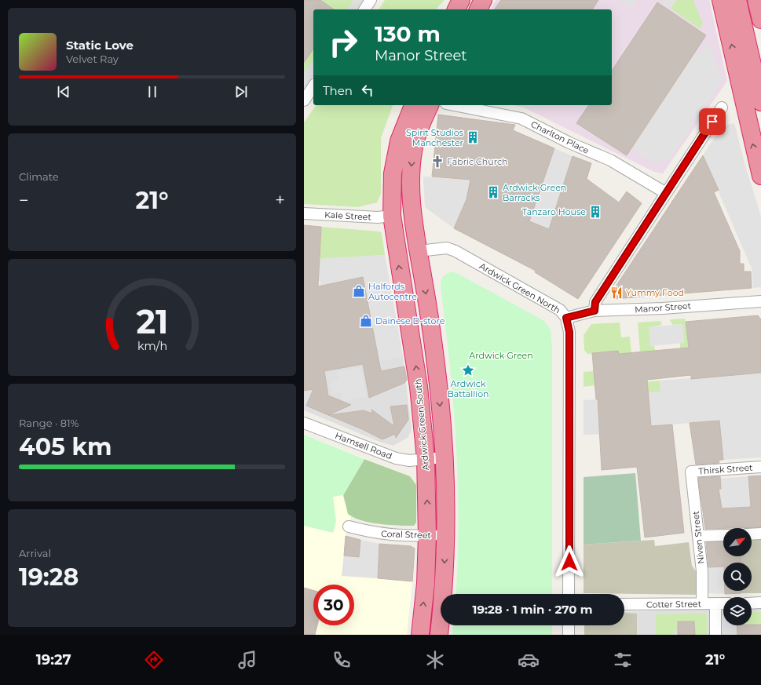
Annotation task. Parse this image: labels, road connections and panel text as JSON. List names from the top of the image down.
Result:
{
  "streets": {
    "highway": ["Ardwick Green South"],
    "street": [
      "Charlton Place",
      "Kale Street",
      "Ardwick Green North",
      "Manor Street",
      "Hamsell Road",
      "Thirsk Street",
      "Coral Street",
      "Niven Street",
      "Cotter Street"
    ]
  },
  "crossings": [
    ["Kale Street", "Ardwick Green South"],
    ["Ardwick Green North", "Manor Street"],
    ["Ardwick Green South", "Hamsell Road"],
    ["Ardwick Green South", "Coral Street"],
    ["Thirsk Street", "Niven Street"],
    ["Niven Street", "Cotter Street"]
  ],
  "parks": ["Ardwick Green"],
  "places": {
    "building": ["Spirit Studios Manchester", "Ardwick Green Barracks", "Tanzaro House"],
    "church": ["Fabric Church"],
    "shop": ["Halfords Autocentre", "Dainese D-store"],
    "restaurant": ["Yummy Food"],
    "place": ["Ardwick Battallion"]
  },
  "north": "top right",
  "page": {
    "turn": ["130 m", "Manor Street"],
    "song": ["Static Love", "Velvet Ray"],
    "then": "Then",
    "tile": [
      "Climate",
      ["Range · 81%", "405 km"],
      ["Arrival", "19:28"]
    ],
    "heat": ["−", "21°", "+"],
    "limit": "30",
    "trip": "19:28 · 1 min · 270 m",
    "tabs": ["19:27", "21°"],
    "gauge": ["21", "km/h"]
  }
}
